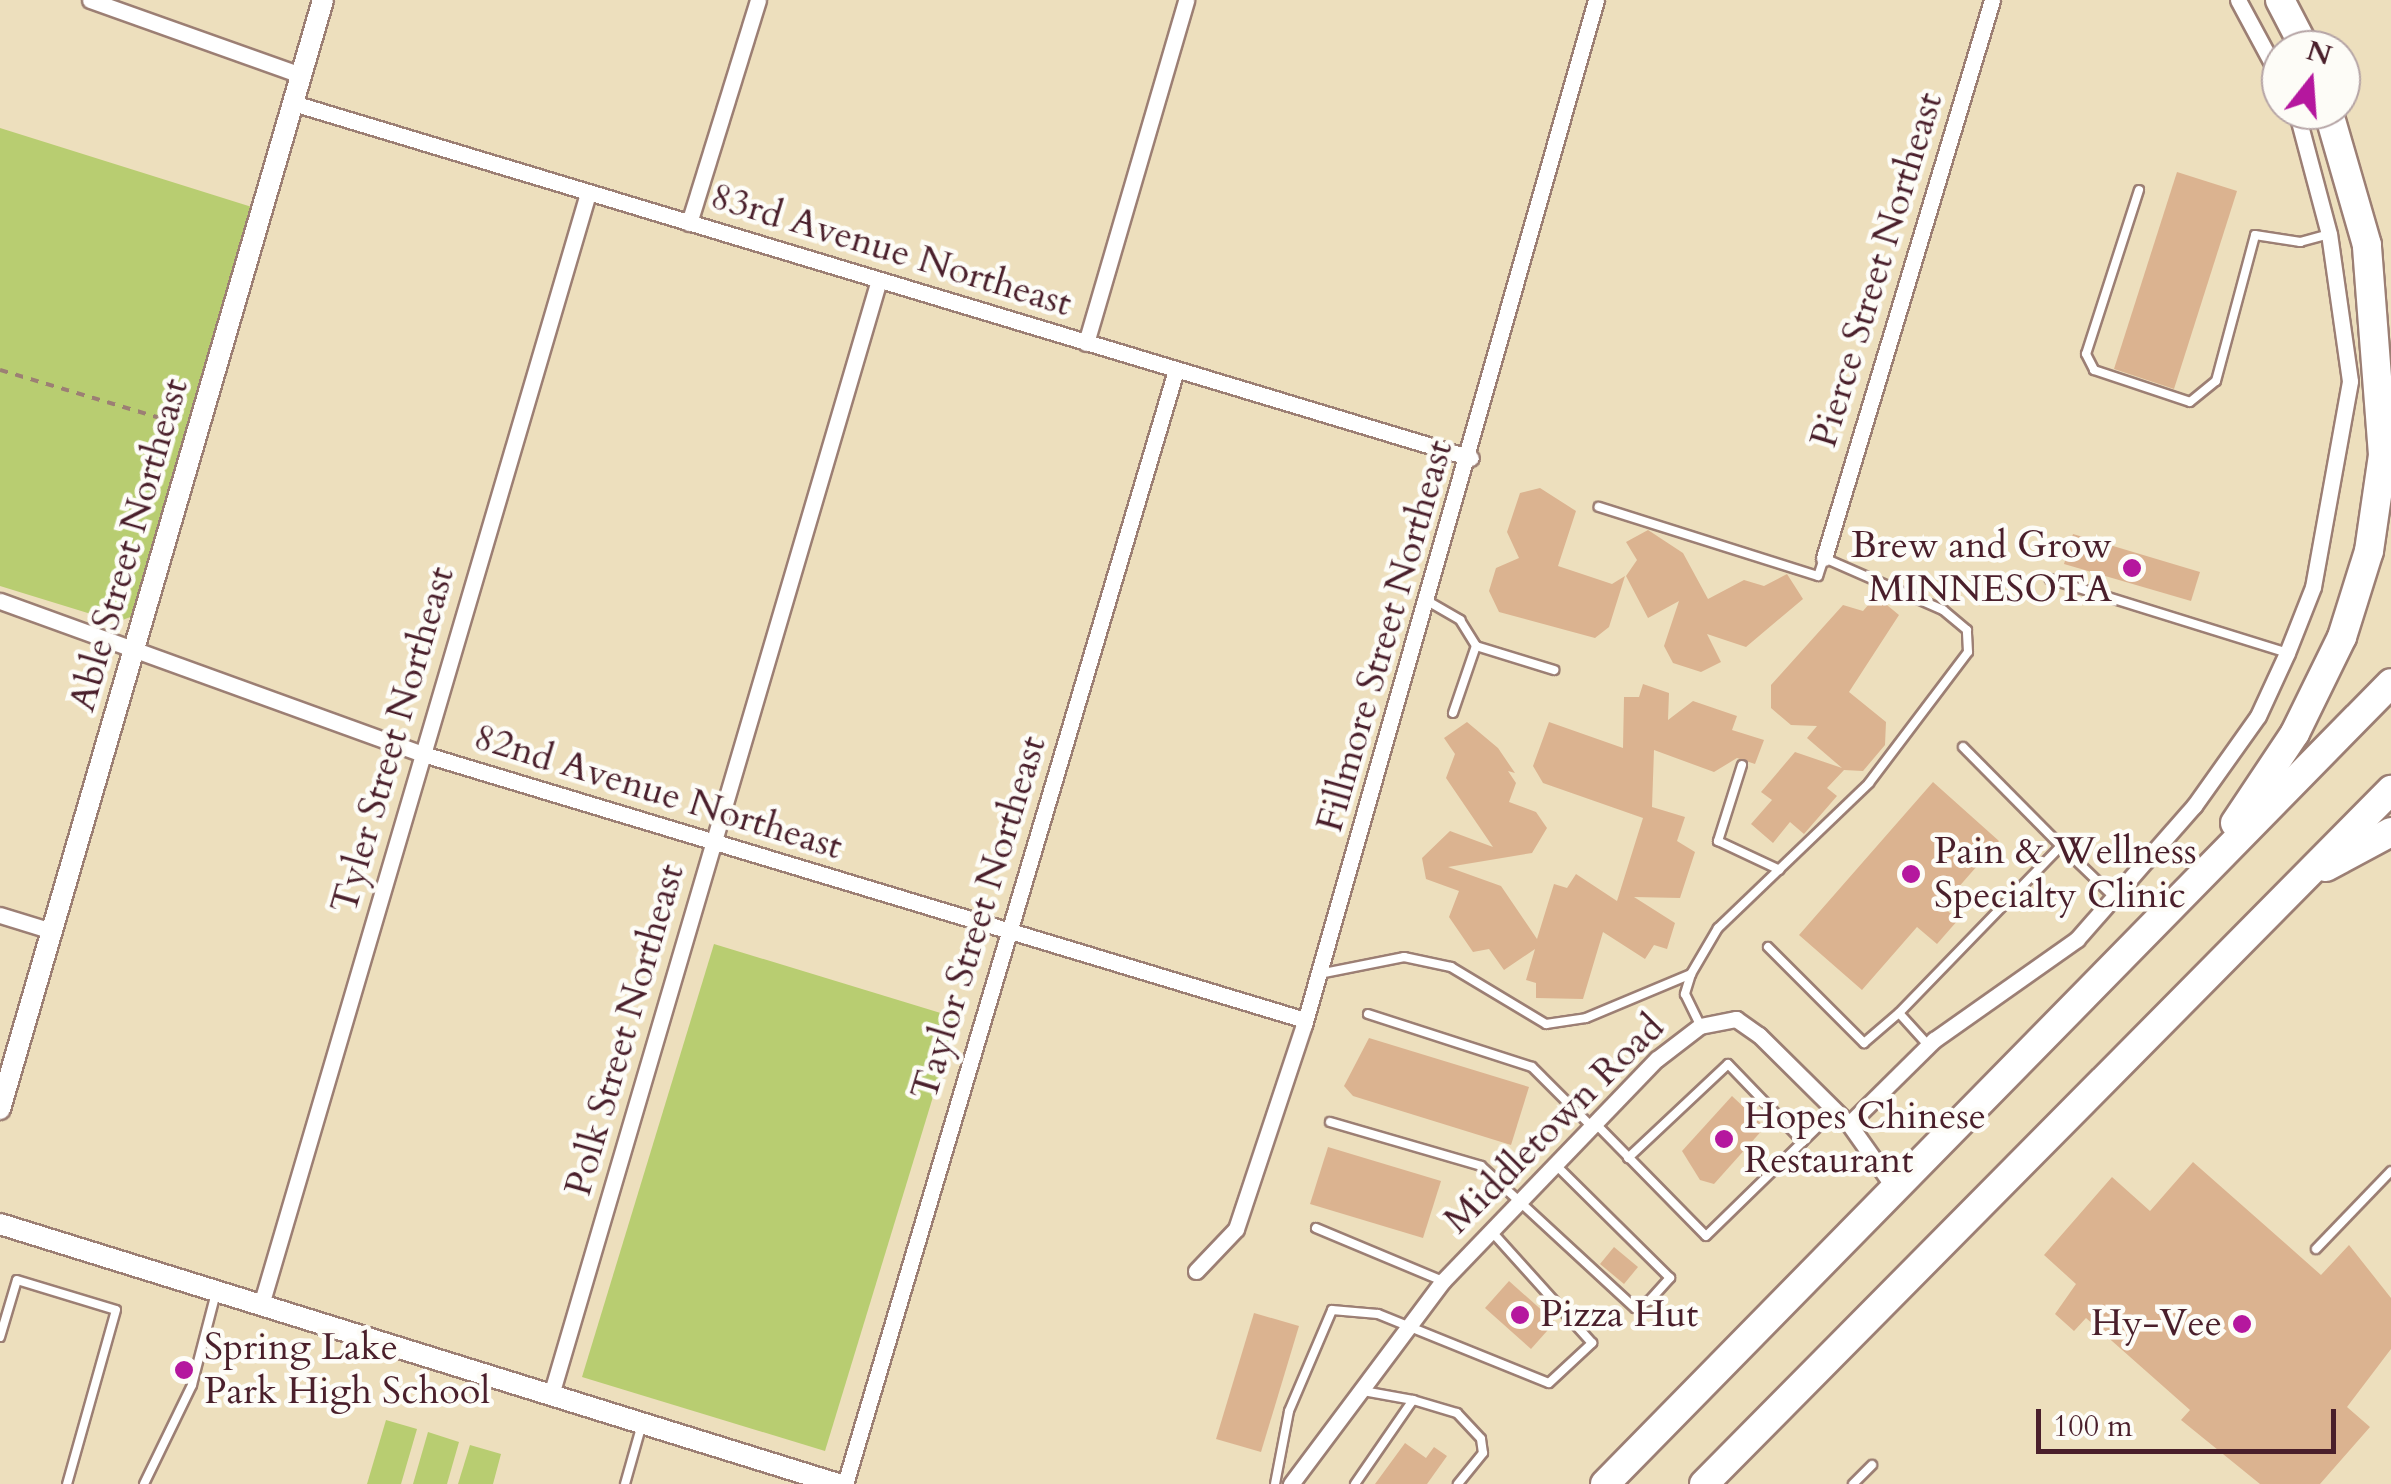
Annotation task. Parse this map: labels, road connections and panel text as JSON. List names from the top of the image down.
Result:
{
  "streets": {
    "street": [
      "83rd Avenue Northeast",
      "Pierce Street Northeast",
      "Able Street Northeast",
      "Fillmore Street Northeast",
      "Tyler Street Northeast",
      "82nd Avenue Northeast",
      "Taylor Street Northeast",
      "Polk Street Northeast",
      "Middletown Road"
    ]
  },
  "crossings": [
    ["83rd Avenue Northeast", "Able Street Northeast"],
    ["83rd Avenue Northeast", "Fillmore Street Northeast"],
    ["83rd Avenue Northeast", "Tyler Street Northeast"],
    ["83rd Avenue Northeast", "Taylor Street Northeast"],
    ["83rd Avenue Northeast", "Polk Street Northeast"],
    ["Able Street Northeast", "82nd Avenue Northeast"],
    ["Fillmore Street Northeast", "82nd Avenue Northeast"],
    ["Tyler Street Northeast", "82nd Avenue Northeast"],
    ["82nd Avenue Northeast", "Taylor Street Northeast"],
    ["82nd Avenue Northeast", "Polk Street Northeast"]
  ],
  "places": [
    "Brew and Grow MINNESOTA",
    "Pain & Wellness Specialty Clinic",
    "Hopes Chinese Restaurant",
    "Pizza Hut",
    "Hy-Vee",
    "Spring Lake Park High School"
  ],
  "scale_bar": "100 m",
  "north": "top"
}
